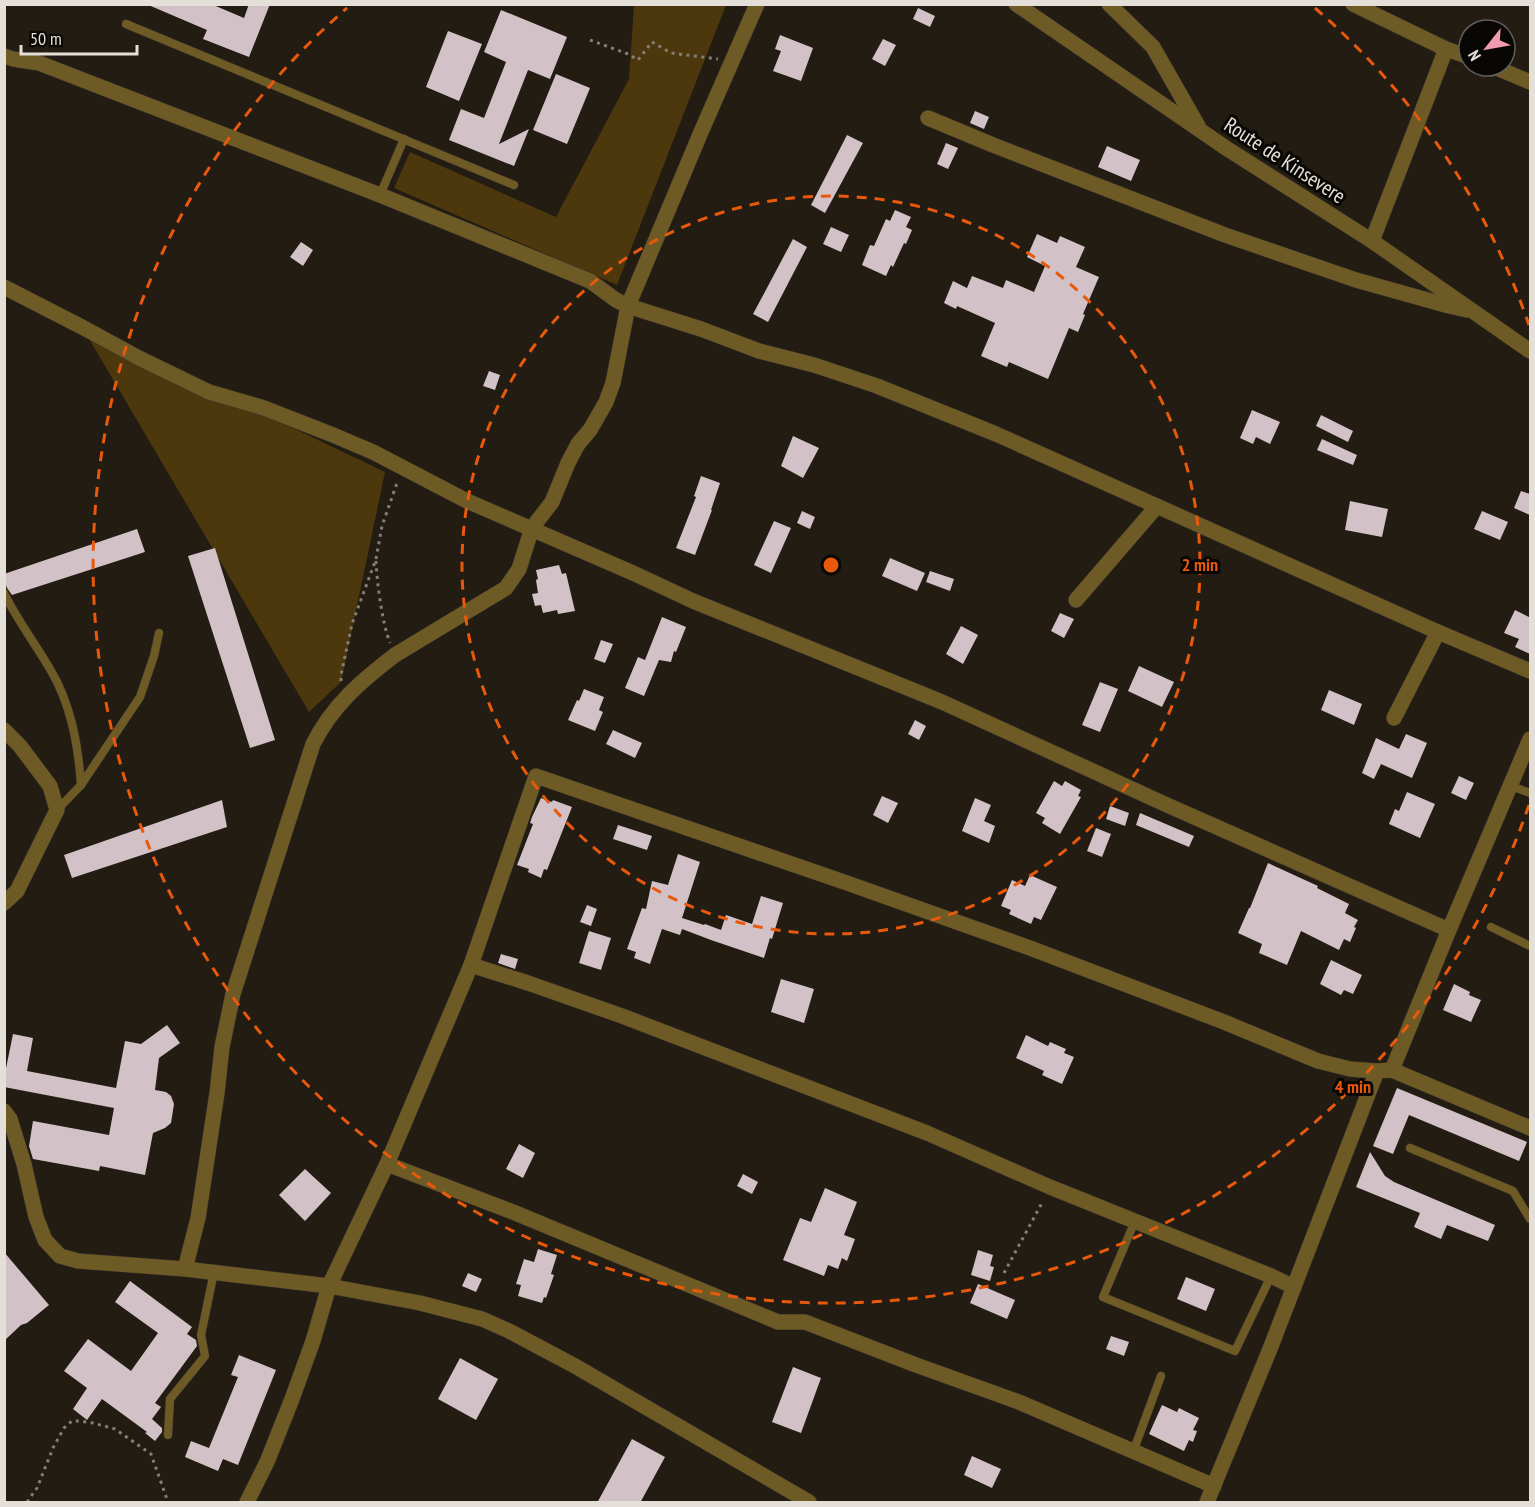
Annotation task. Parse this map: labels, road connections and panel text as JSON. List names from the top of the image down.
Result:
{
  "streets": {
    "street": ["Route de Kinsevere"]
  },
  "scale_bar": "50 m",
  "north": "bottom left",
  "rings": ["2 min", "4 min"]
}
